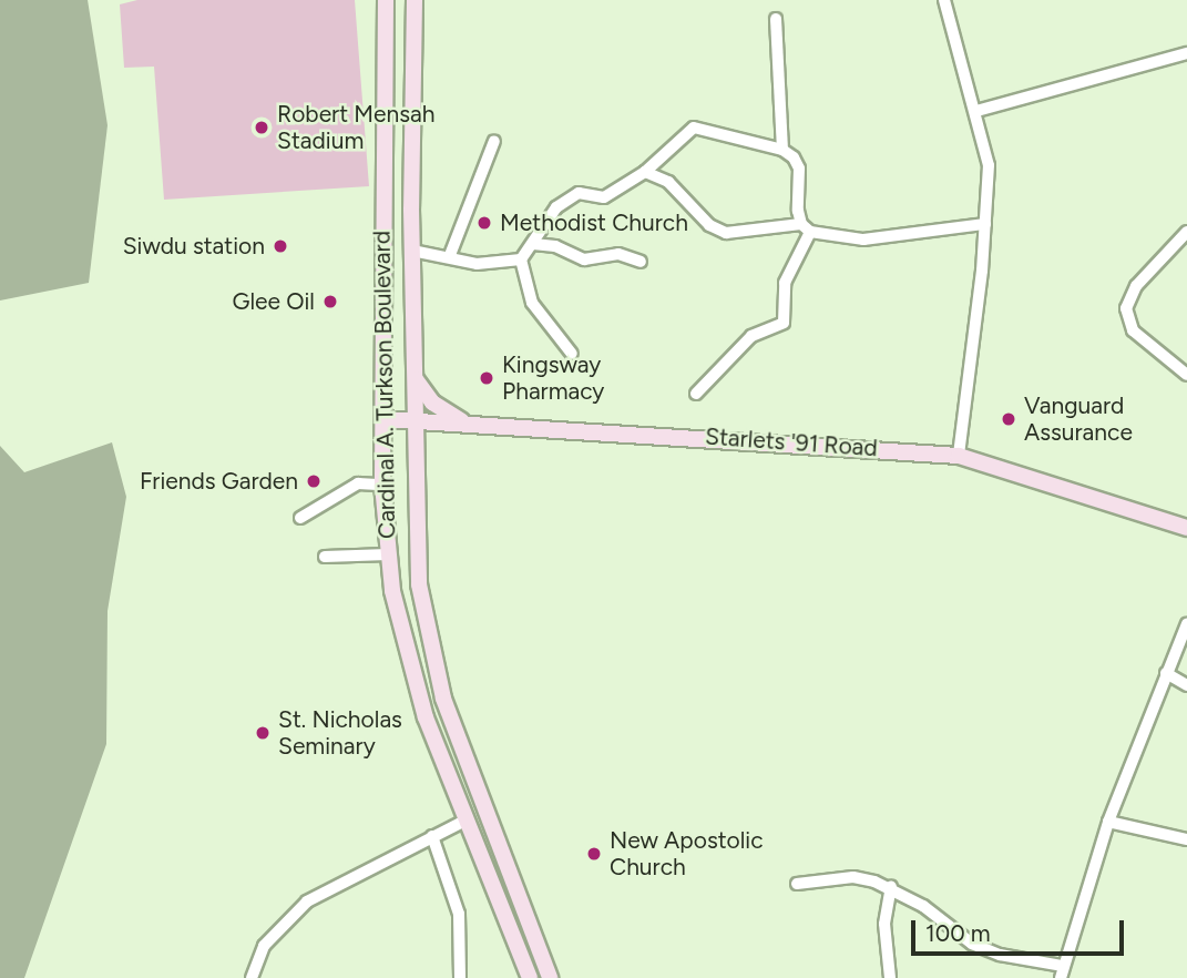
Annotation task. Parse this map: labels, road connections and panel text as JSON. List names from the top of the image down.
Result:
{
  "streets": {
    "street": ["Cardinal A. Turkson Boulevard", "Starlets '91 Road"]
  },
  "crossings": [
    ["Cardinal A. Turkson Boulevard", "Starlets '91 Road"]
  ],
  "places": [
    "Robert Mensah Stadium",
    "Methodist Church",
    "Siwdu station",
    "Glee Oil",
    "Kingsway Pharmacy",
    "Vanguard Assurance",
    "Friends Garden",
    "St. Nicholas Seminary",
    "New Apostolic Church"
  ],
  "scale_bar": "100 m"
}
